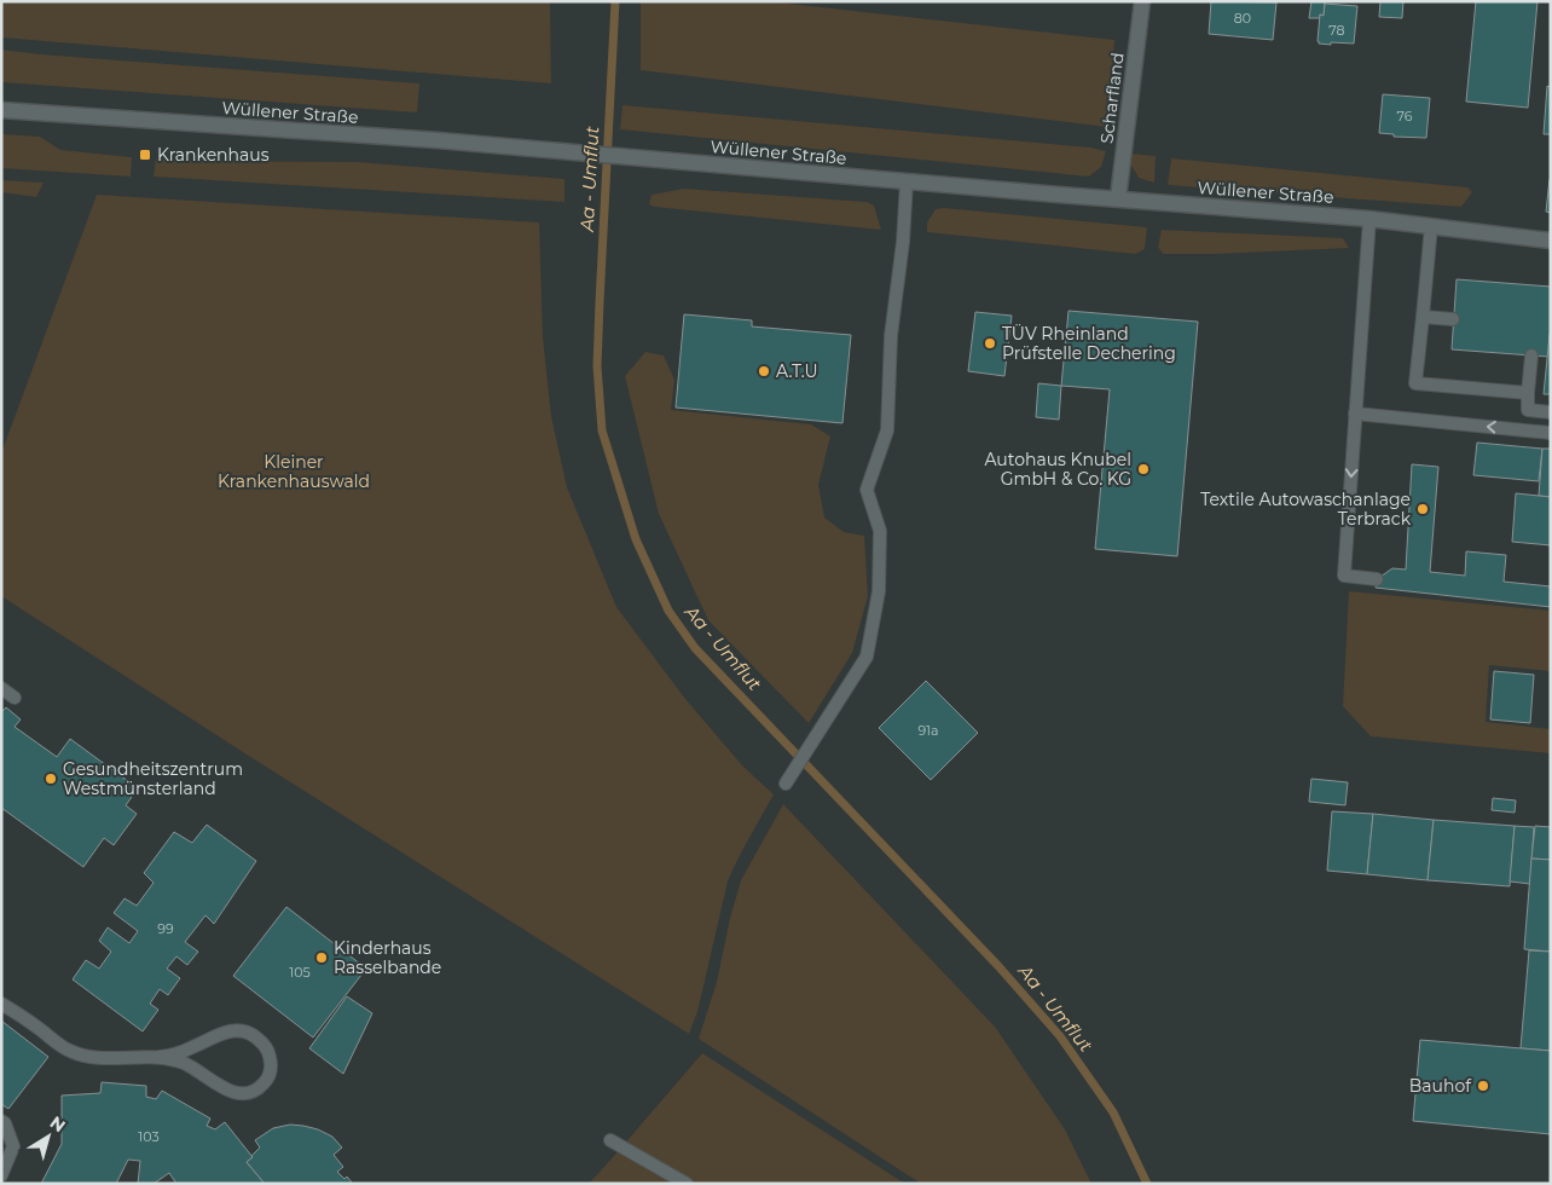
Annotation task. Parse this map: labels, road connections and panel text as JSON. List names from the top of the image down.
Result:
{
  "streets": {
    "main road": ["Scharfland", "Wüllener Straße"]
  },
  "crossings": [
    ["Scharfland", "Wüllener Straße"]
  ],
  "water": ["Aa - Umflut"],
  "parks": ["Kleiner Krankenhauswald"],
  "places": {
    "transit": ["Krankenhaus"],
    "other": [
      "TÜV Rheinland Prüfstelle Dechering",
      "A.T.U",
      "Autohaus Knubel GmbH & Co. KG",
      "Textile Autowaschanlage Terbrack",
      "Gesundheitszentrum Westmünsterland",
      "Kinderhaus Rasselbande",
      "Bauhof"
    ]
  },
  "house_numbers": [
    "80",
    "78",
    "76",
    "91a",
    "99",
    "105",
    "103"
  ],
  "north": "top right"
}
